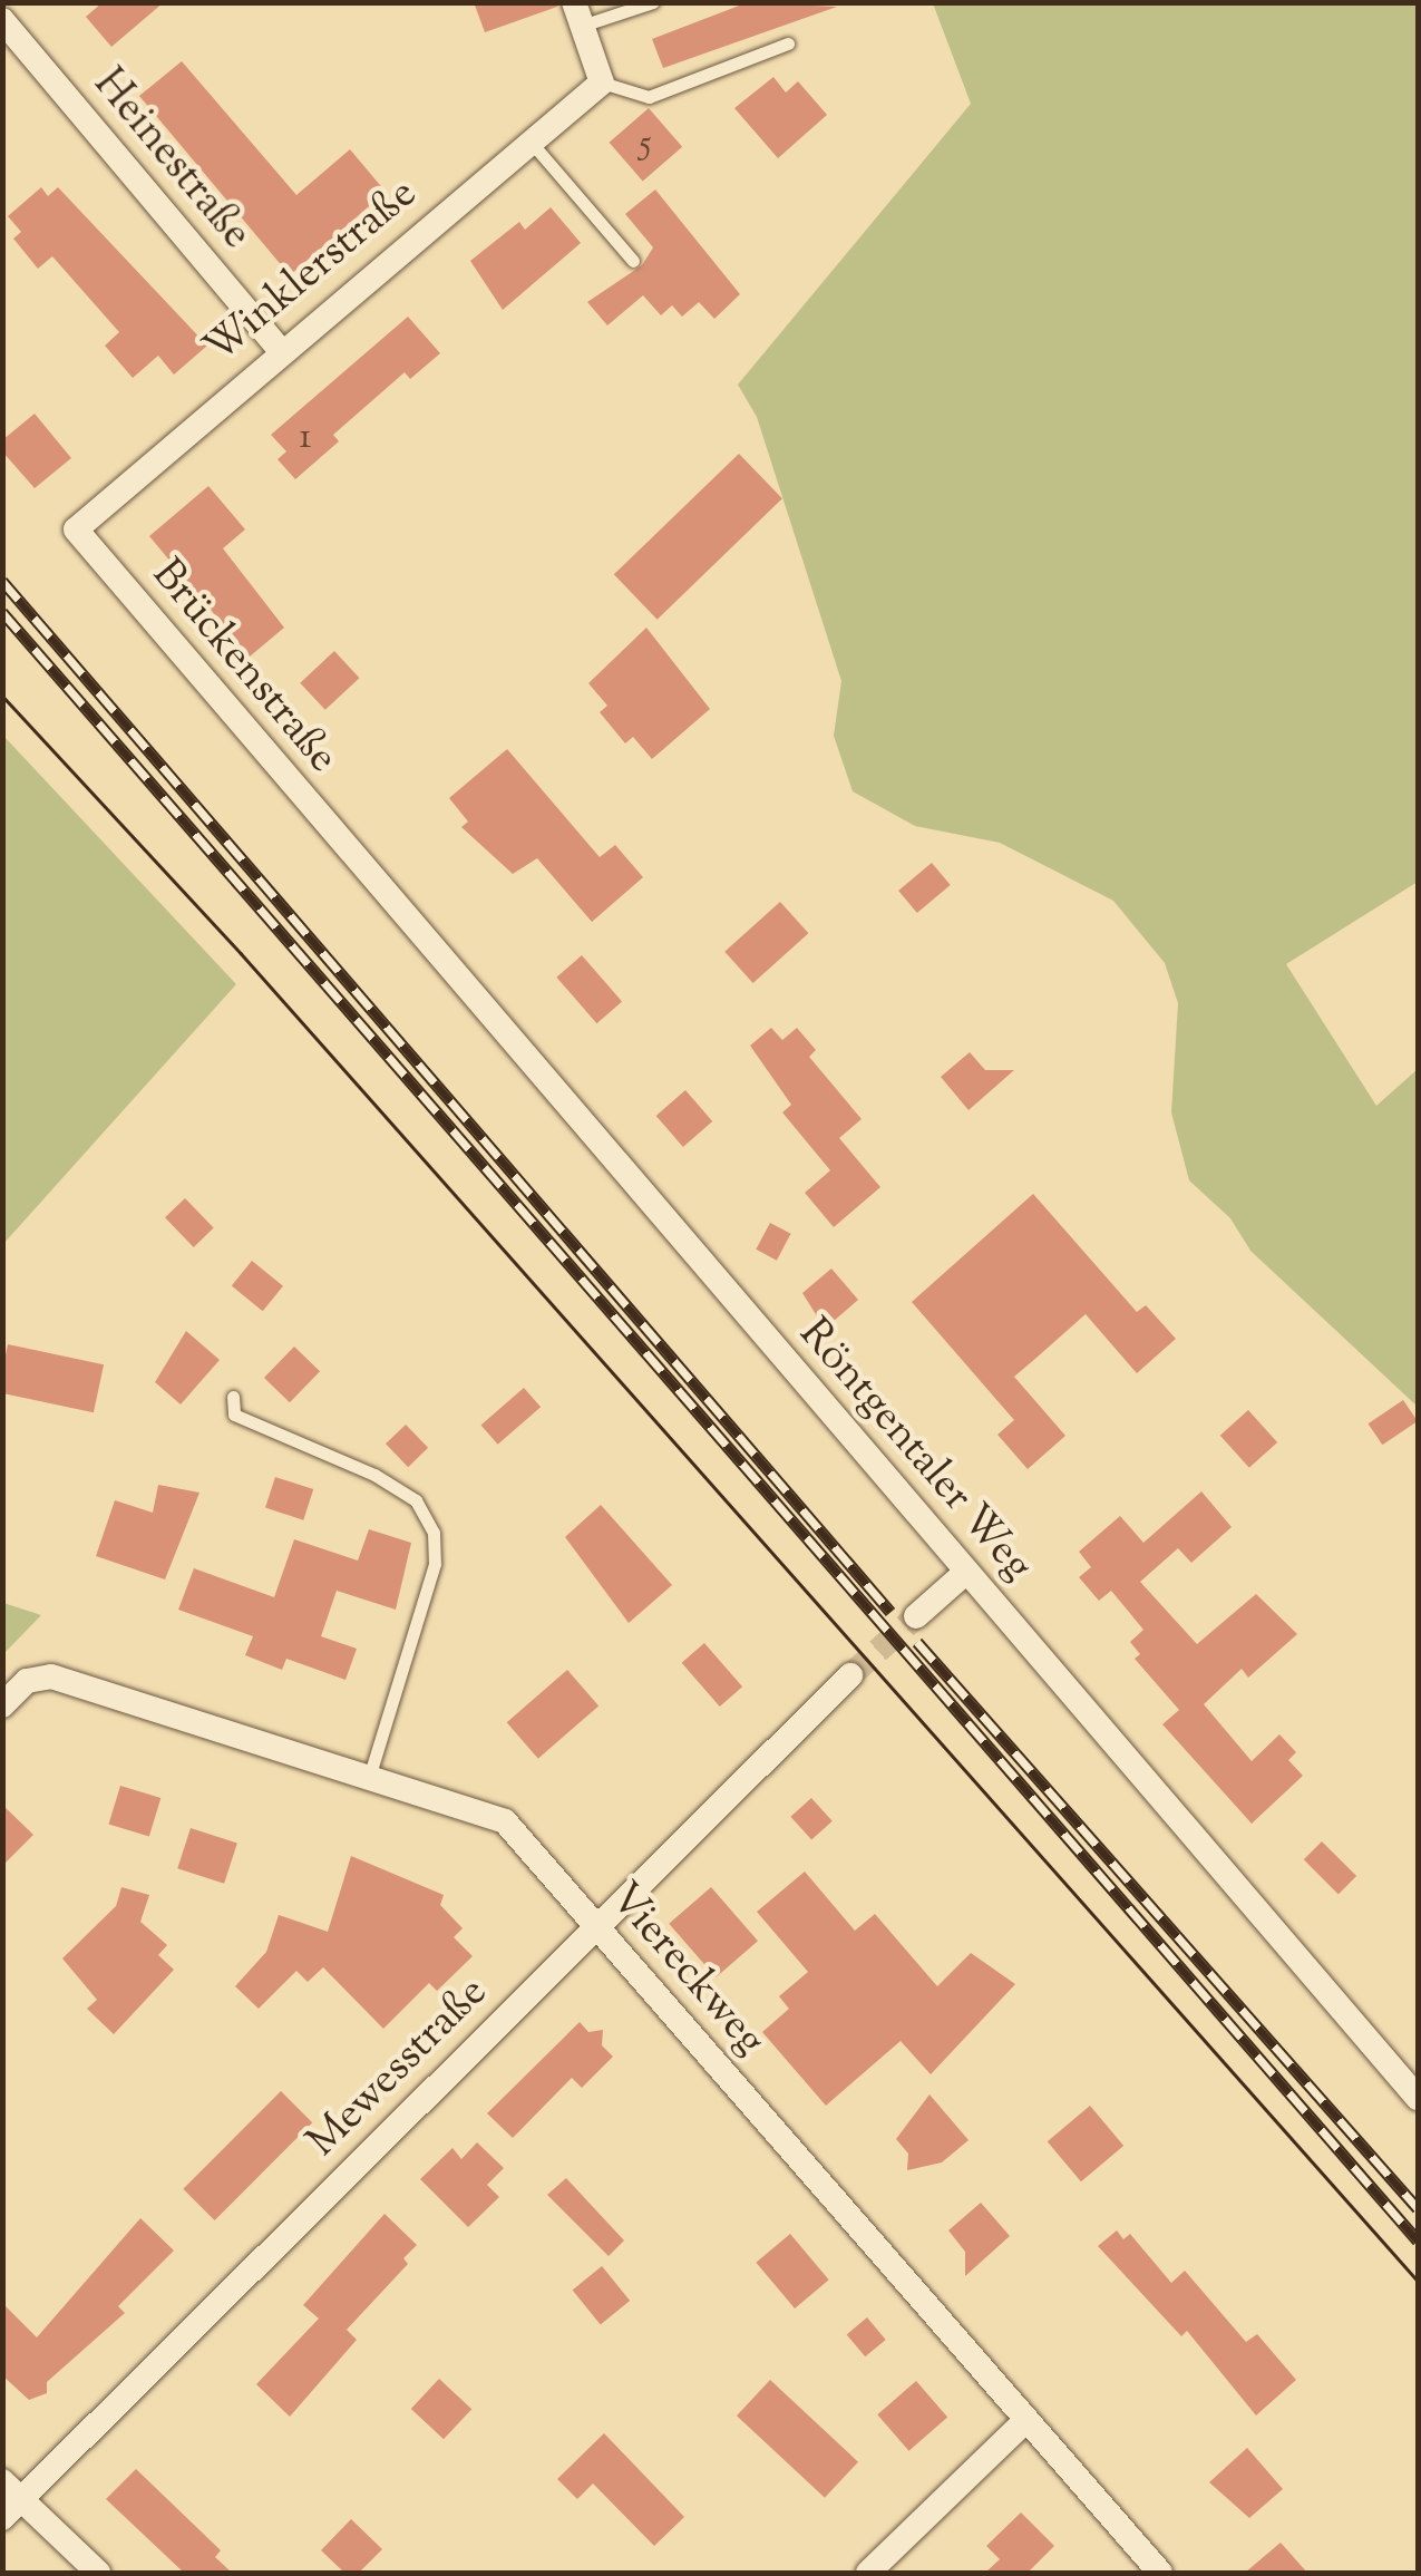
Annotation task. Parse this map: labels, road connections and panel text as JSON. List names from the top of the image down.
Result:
{
  "streets": {
    "street": [
      "Heinestraße",
      "Winklerstraße",
      "Brückenstraße",
      "Röntgentaler Weg",
      "Viereckweg",
      "Mewesstraße"
    ]
  },
  "crossings": [
    ["Heinestraße", "Winklerstraße"],
    ["Winklerstraße", "Brückenstraße"],
    ["Brückenstraße", "Röntgentaler Weg"],
    ["Viereckweg", "Mewesstraße"]
  ],
  "house_numbers": ["5", "1"]
}
